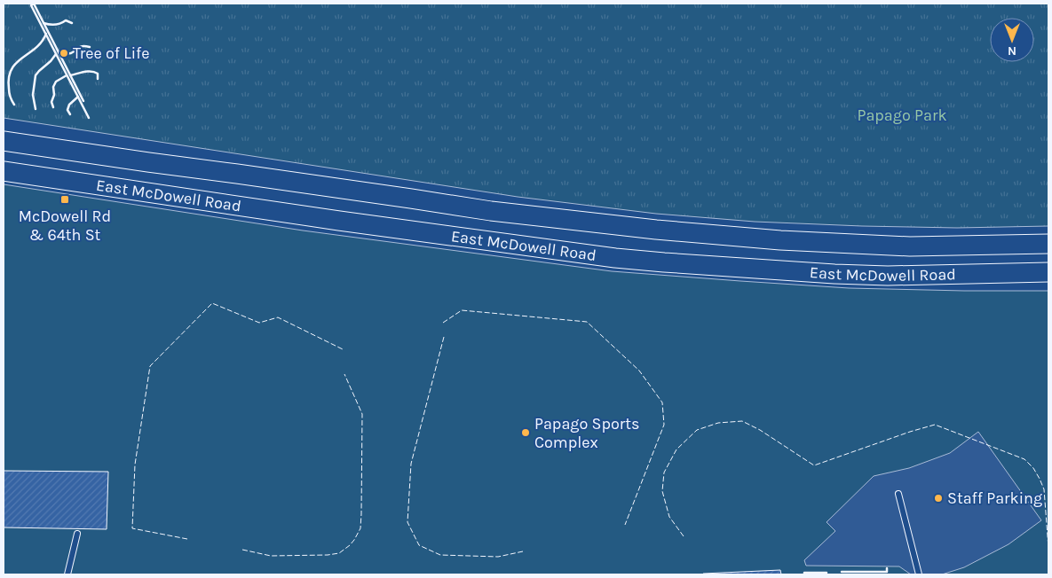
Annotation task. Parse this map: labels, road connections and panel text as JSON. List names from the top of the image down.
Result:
{
  "streets": {
    "main road": ["East McDowell Road"]
  },
  "parks": ["Papago Park"],
  "places": {
    "other": ["Tree of Life", "Papago Sports Complex", "Staff Parking"],
    "transit": ["McDowell Rd & 64th St"]
  },
  "north": "bottom"
}
